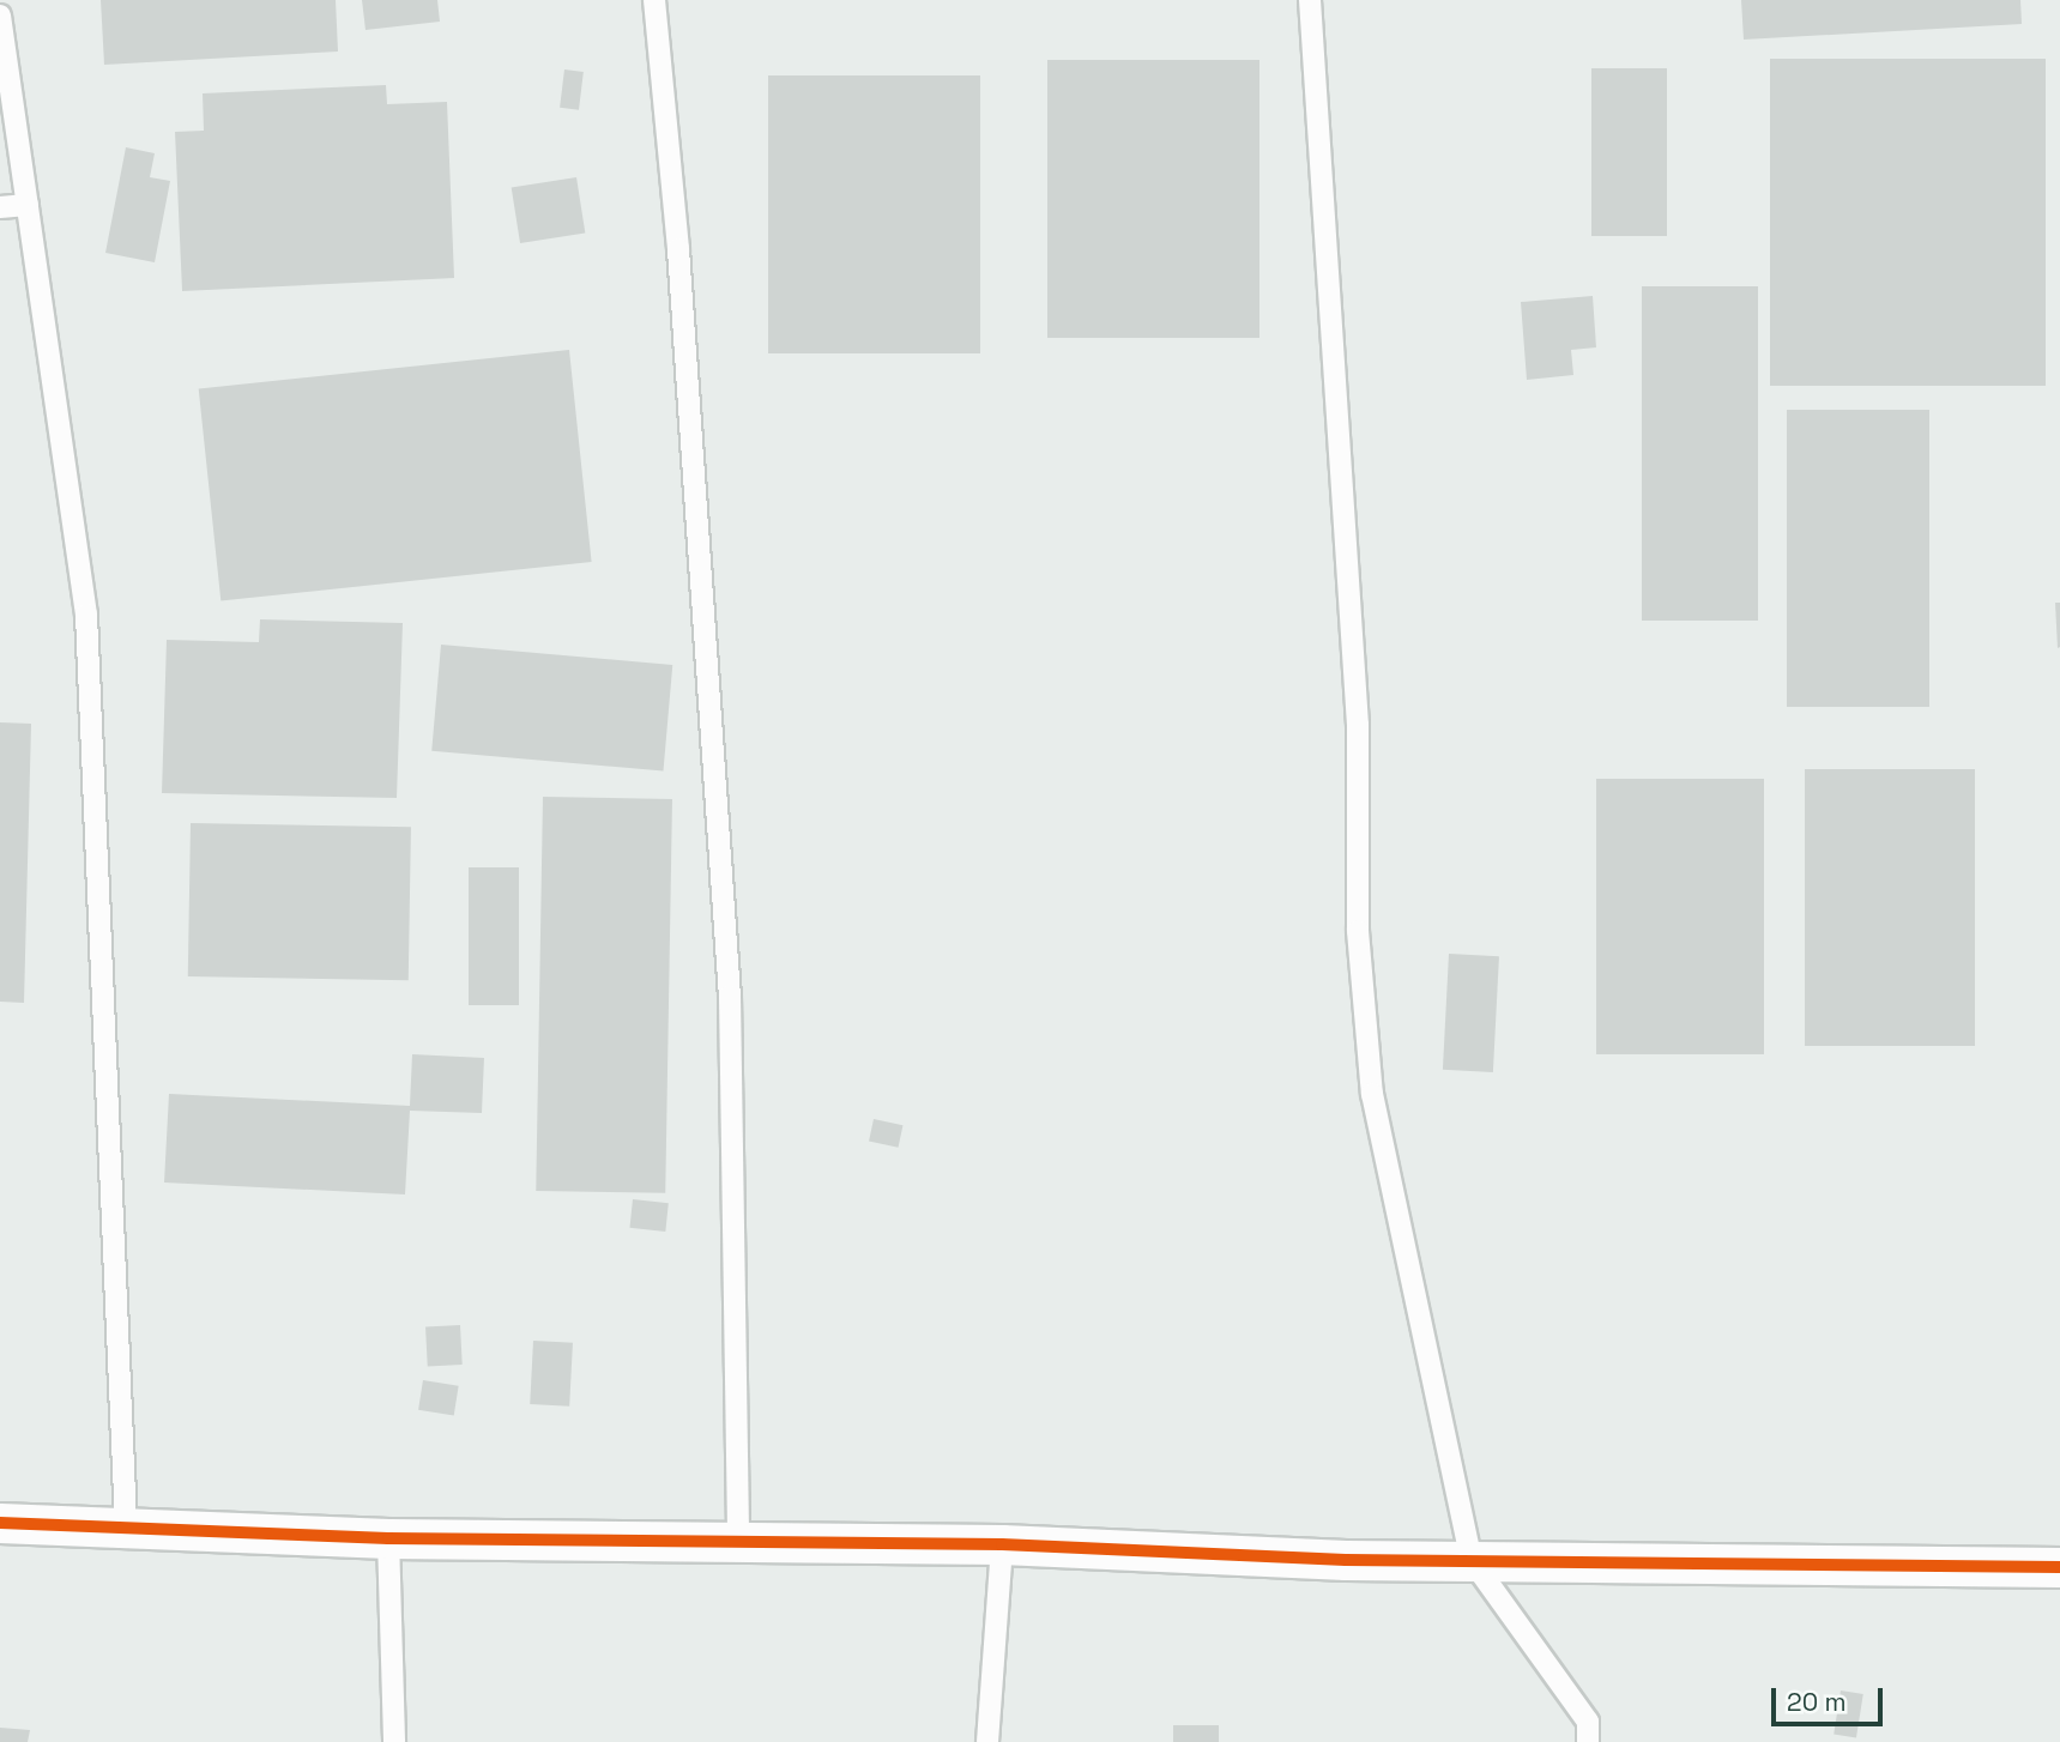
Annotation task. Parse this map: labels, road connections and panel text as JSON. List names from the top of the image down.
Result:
{
  "scale_bar": "20 m"
}
